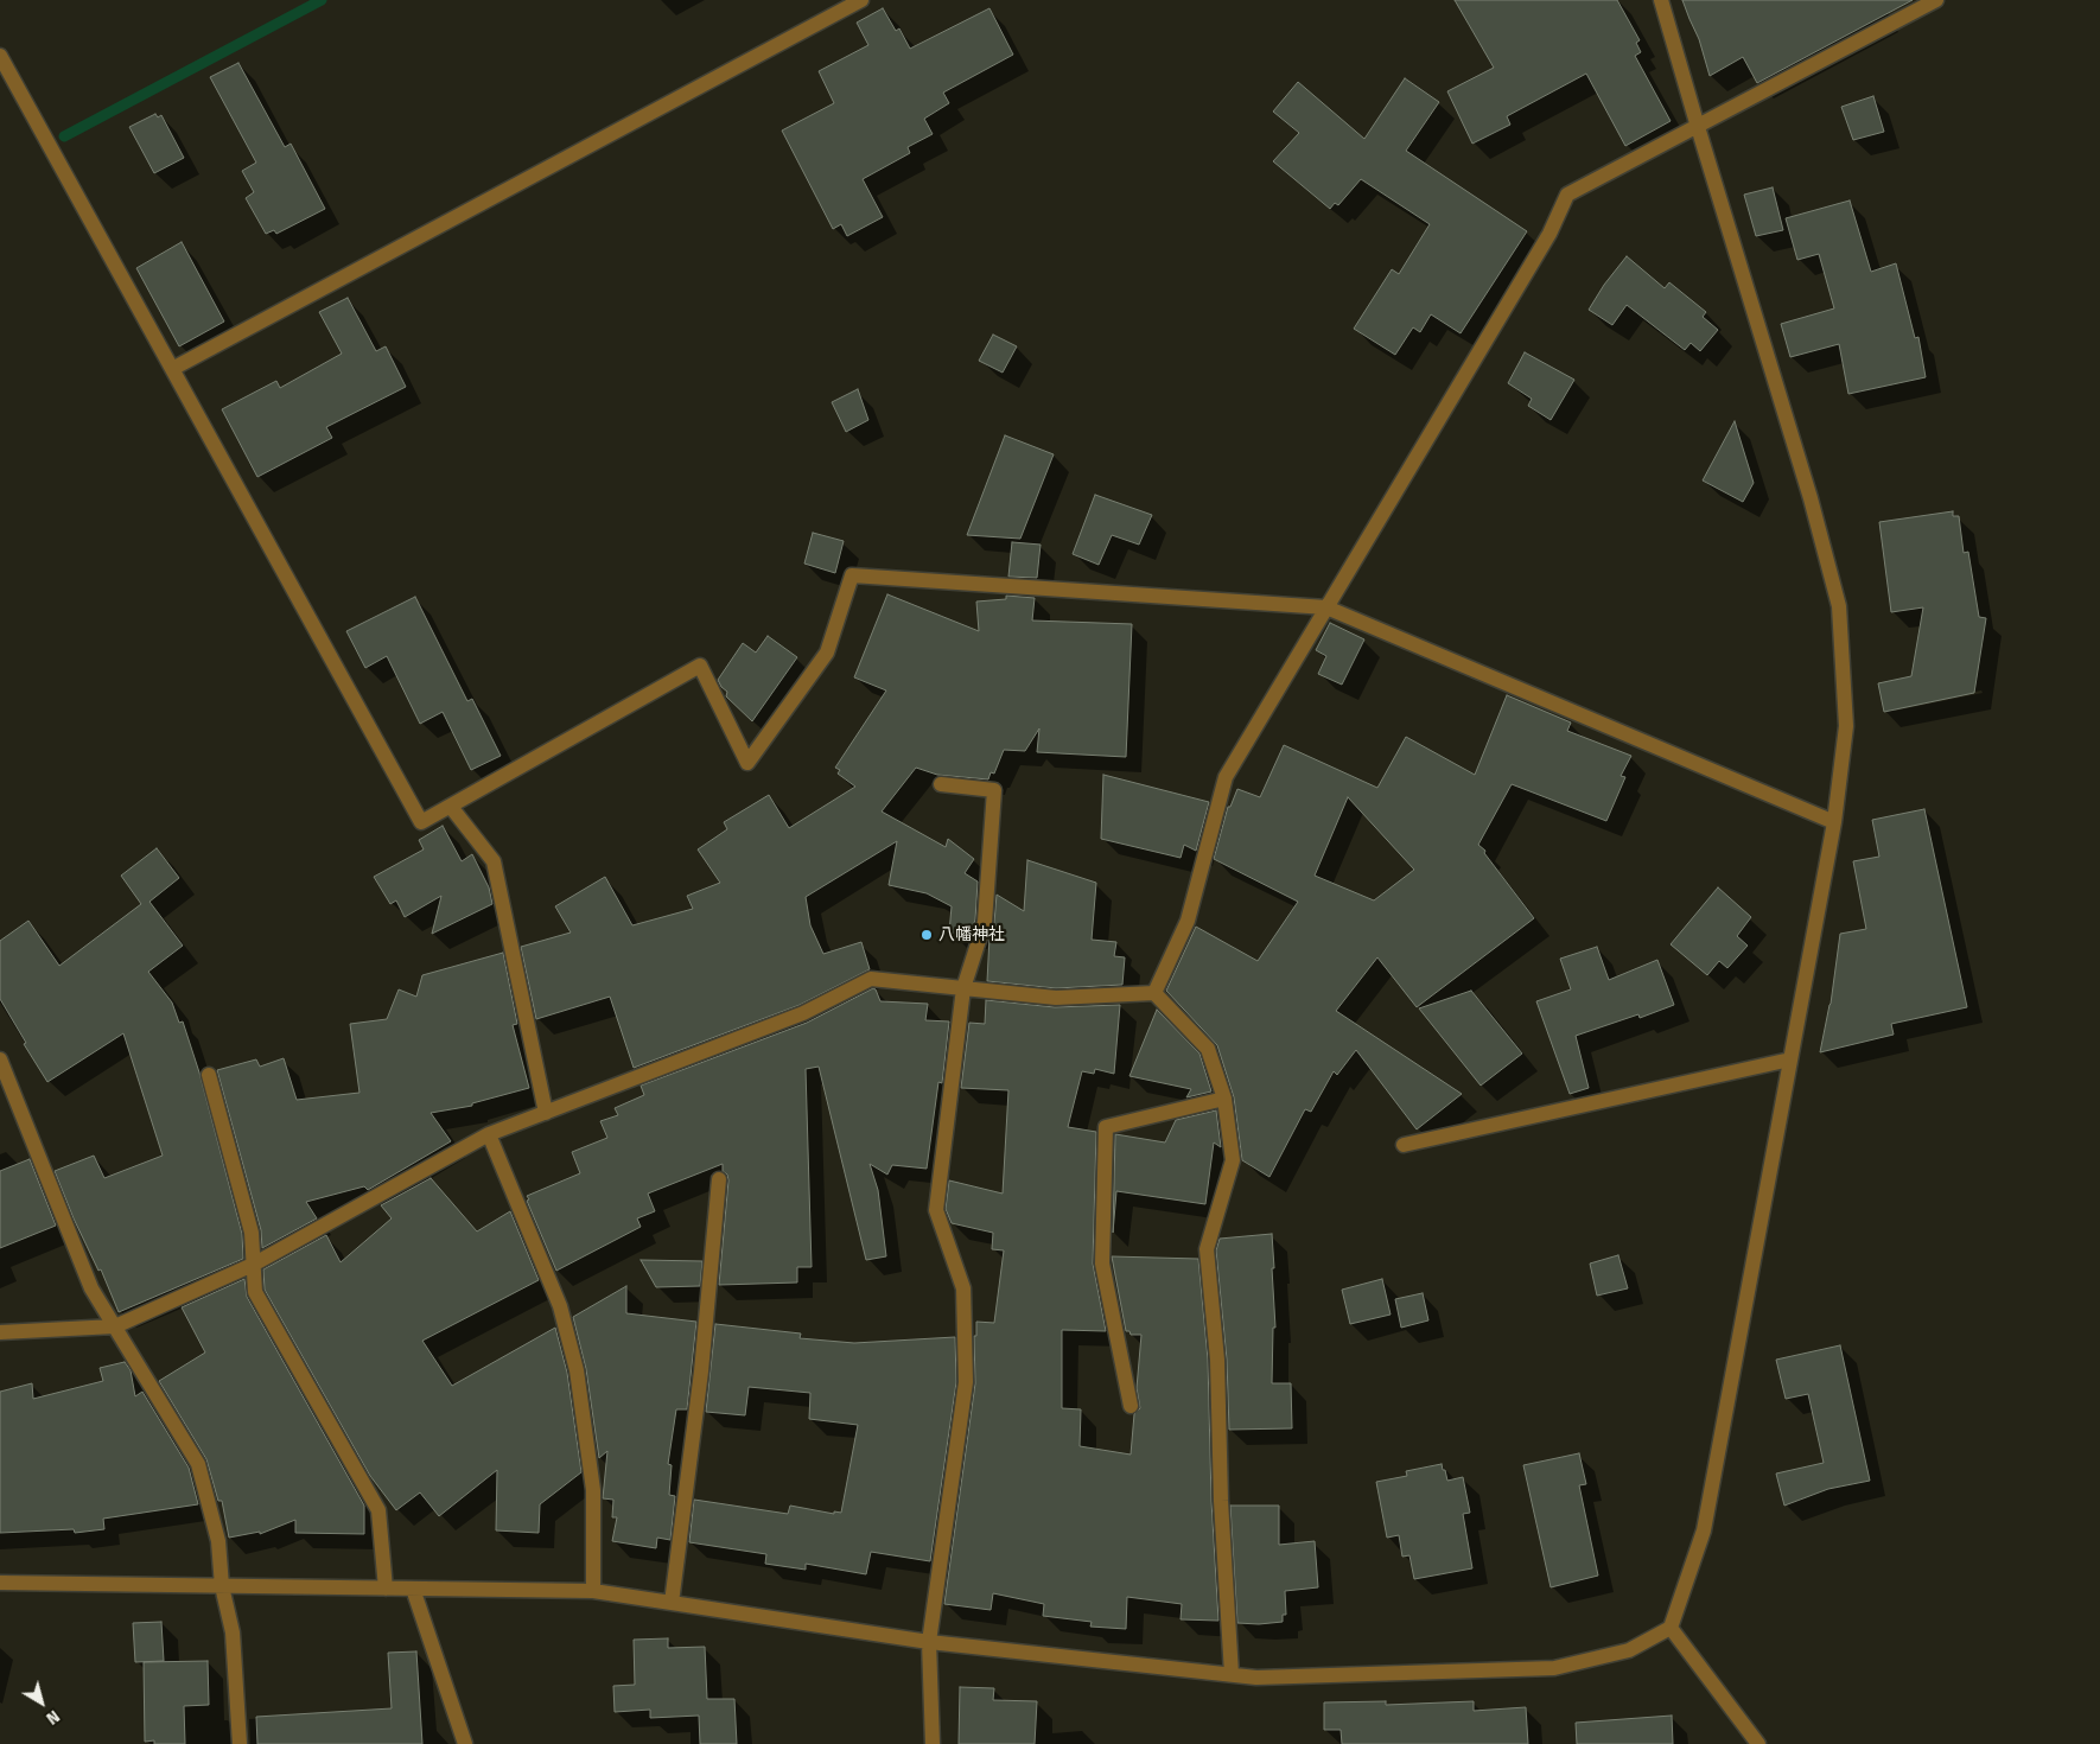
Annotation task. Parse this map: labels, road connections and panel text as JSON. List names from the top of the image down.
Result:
{
  "places": ["八幡神社"],
  "north": "bottom right"
}
